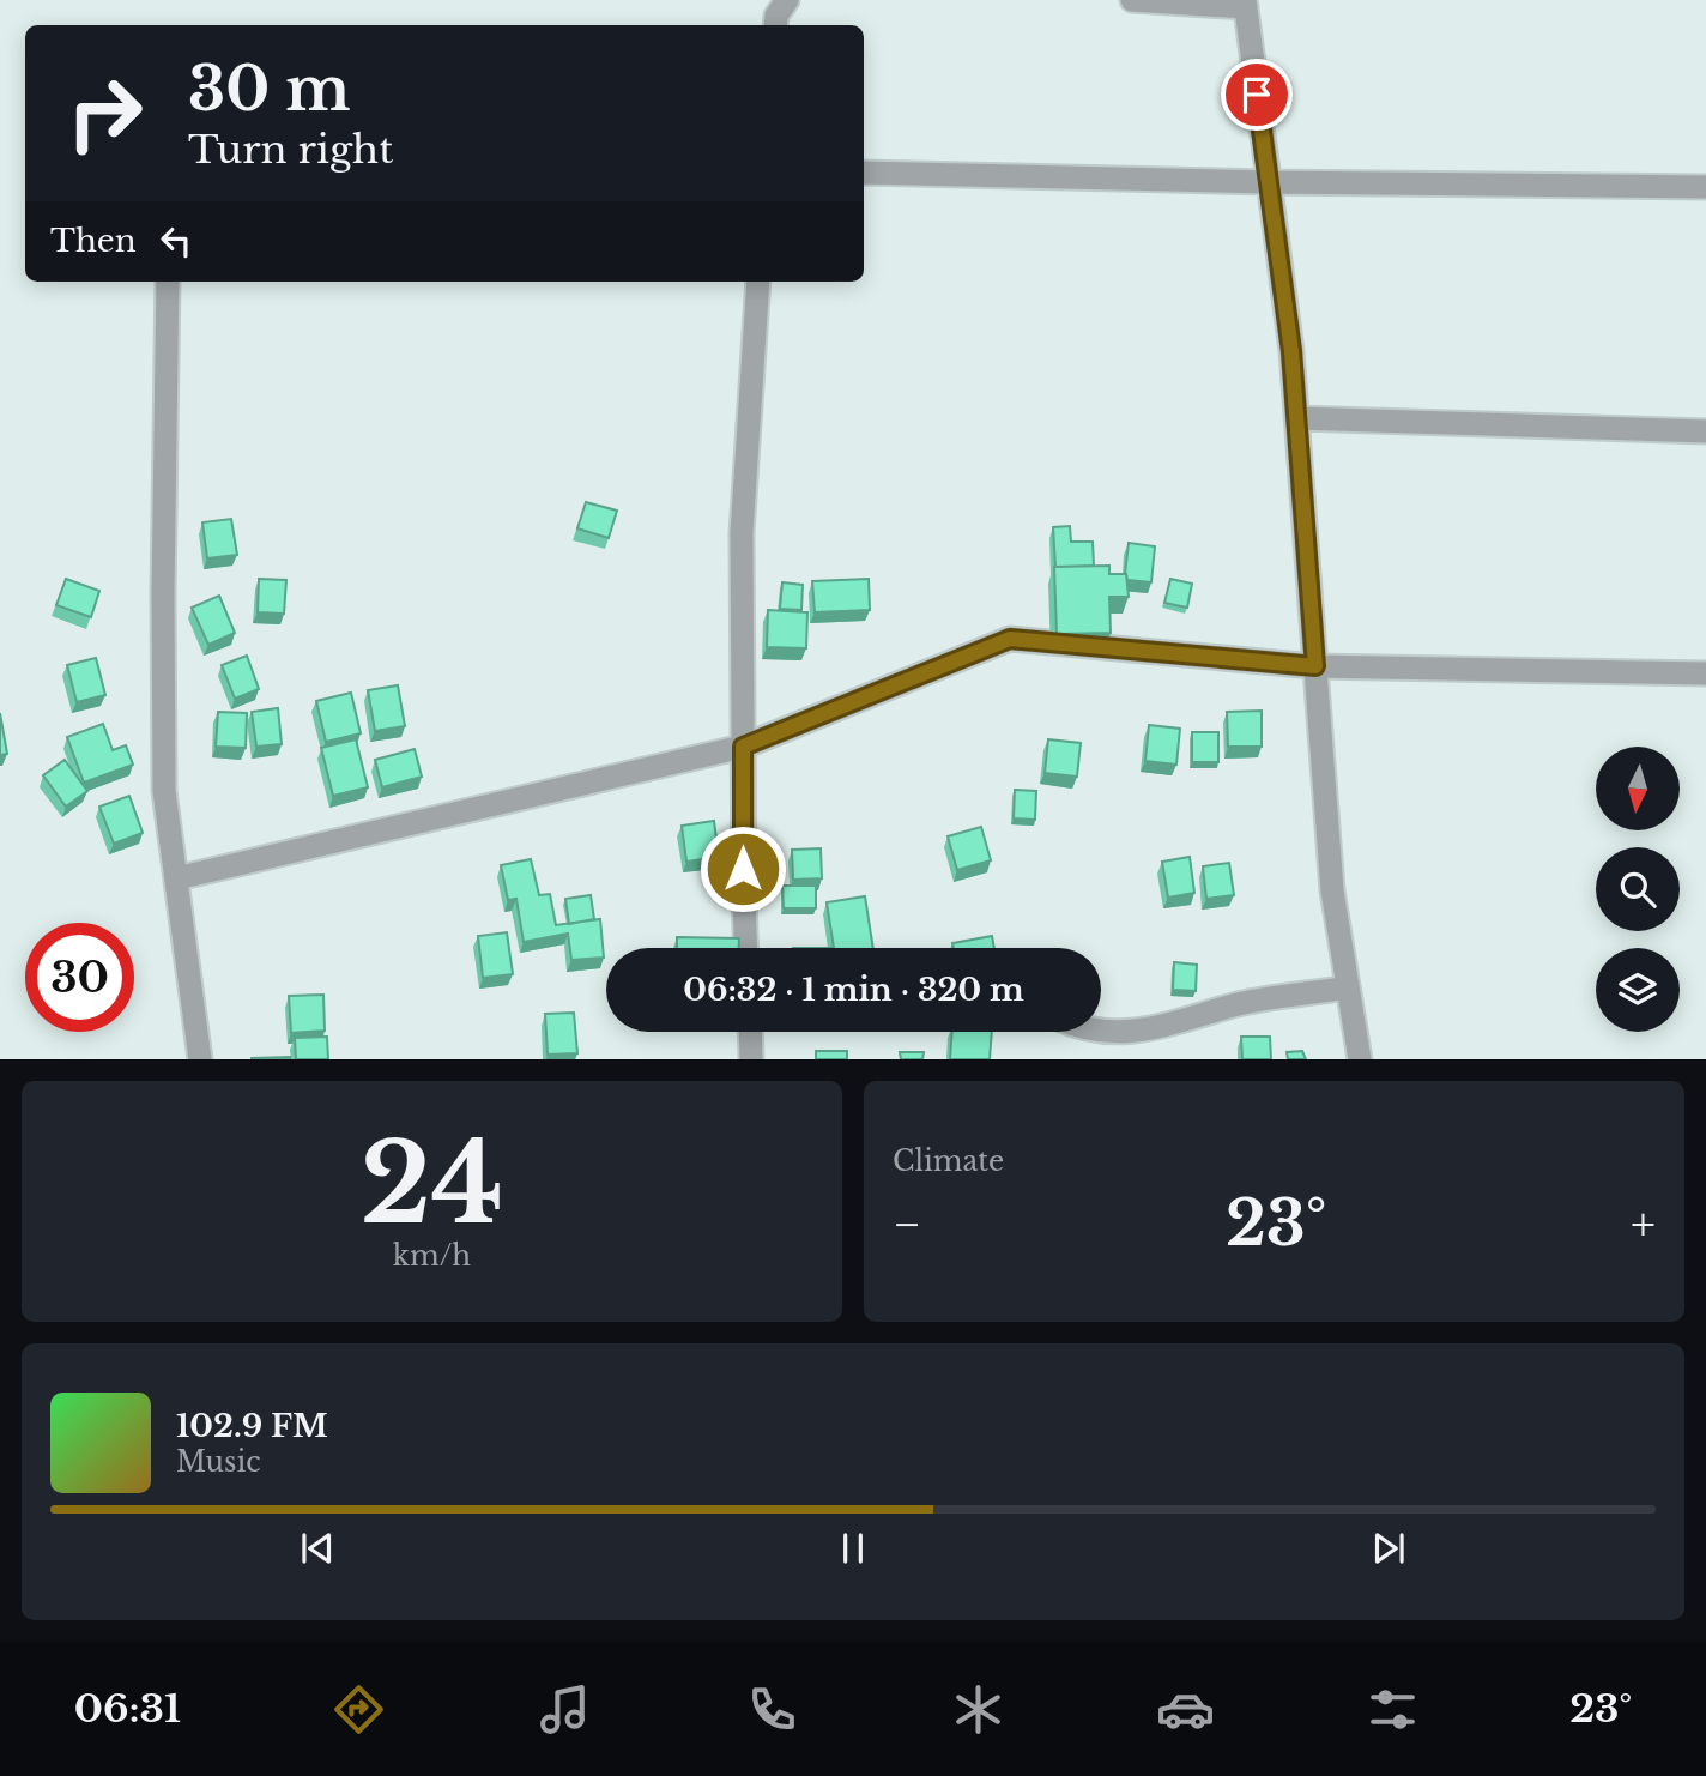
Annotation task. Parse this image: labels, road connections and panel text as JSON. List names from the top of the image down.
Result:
{
  "north": "bottom",
  "page": {
    "turn": ["30 m", "Turn right"],
    "then": "Then",
    "limit": "30",
    "trip": "06:32 · 1 min · 320 m",
    "tile": [
      ["24", "km/h"],
      "Climate"
    ],
    "heat": ["−", "23°", "+"],
    "song": ["102.9 FM", "Music"],
    "tabs": ["06:31", "23°"]
  }
}
